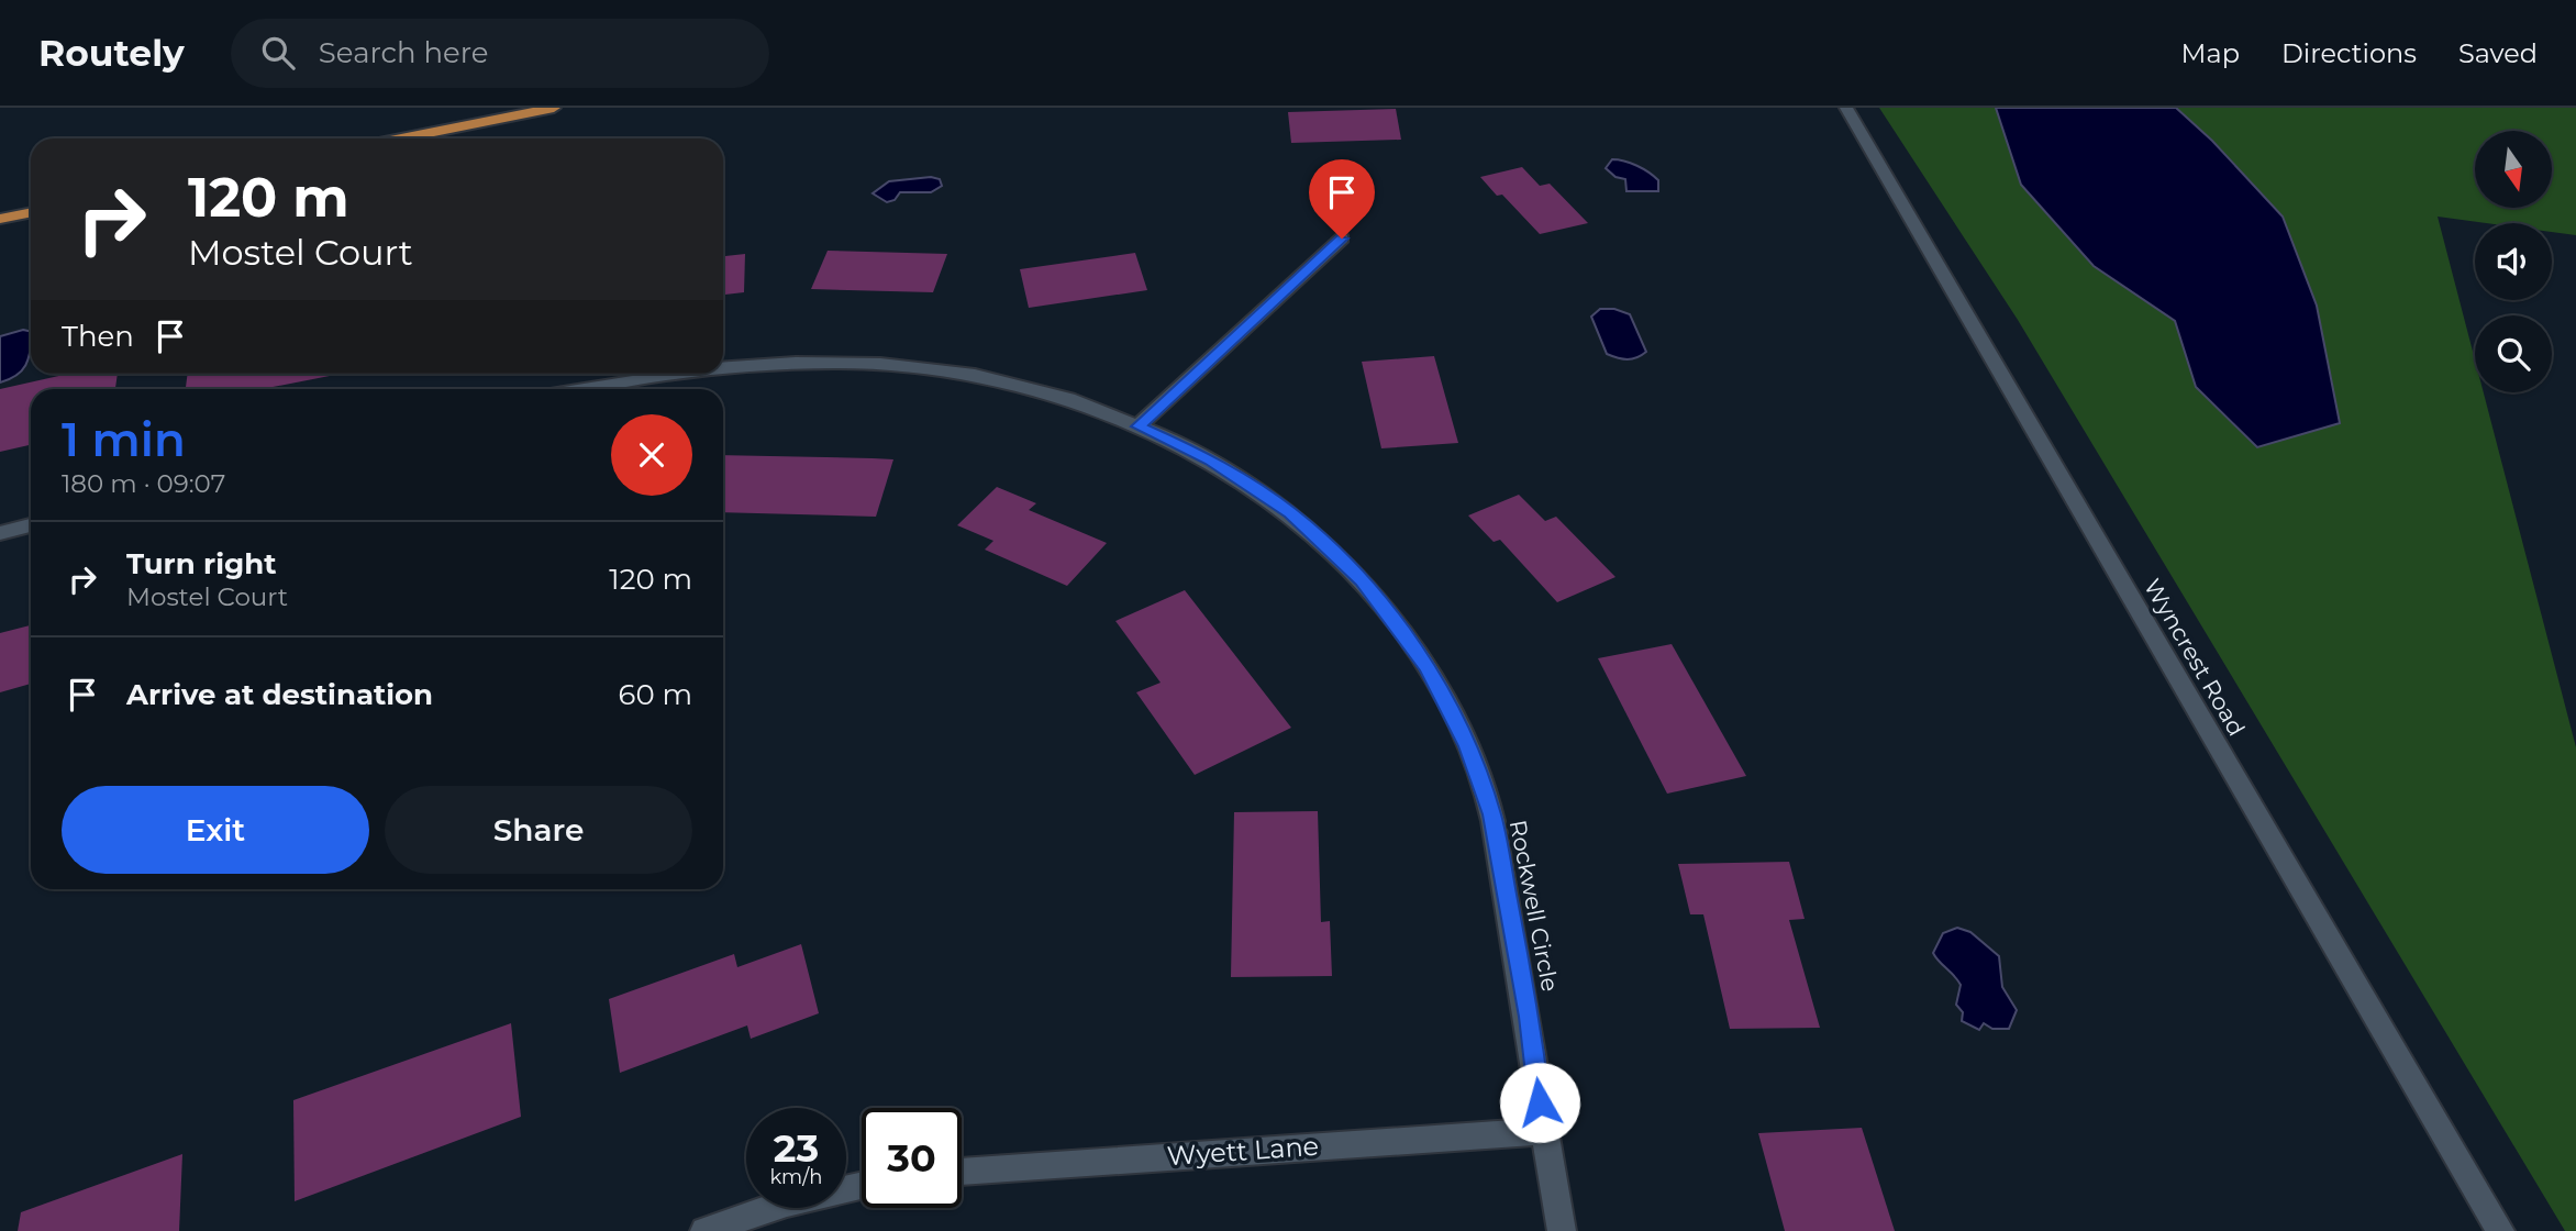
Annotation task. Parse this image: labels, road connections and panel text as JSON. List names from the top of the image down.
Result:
{
  "streets": {
    "street": ["Wyncrest Road", "Rockwell Circle", "Wyett Lane"]
  },
  "crossings": [
    ["Rockwell Circle", "Wyett Lane"]
  ],
  "north": "bottom",
  "page": {
    "header": "Routely",
    "search": "Search here",
    "nav": ["Map", "Directions", "Saved"],
    "turn": ["120 m", "Mostel Court"],
    "then": "Then",
    "heading": ["1 min", "180 m · 09:07"],
    "list": [
      {
        "name": "Turn right",
        "note": "Mostel Court",
        "value": "120 m"
      },
      {
        "name": "Arrive at destination",
        "value": "60 m"
      }
    ],
    "buttons": ["Exit", "Share"],
    "speed": "23 km/h",
    "limit": "30"
  }
}
